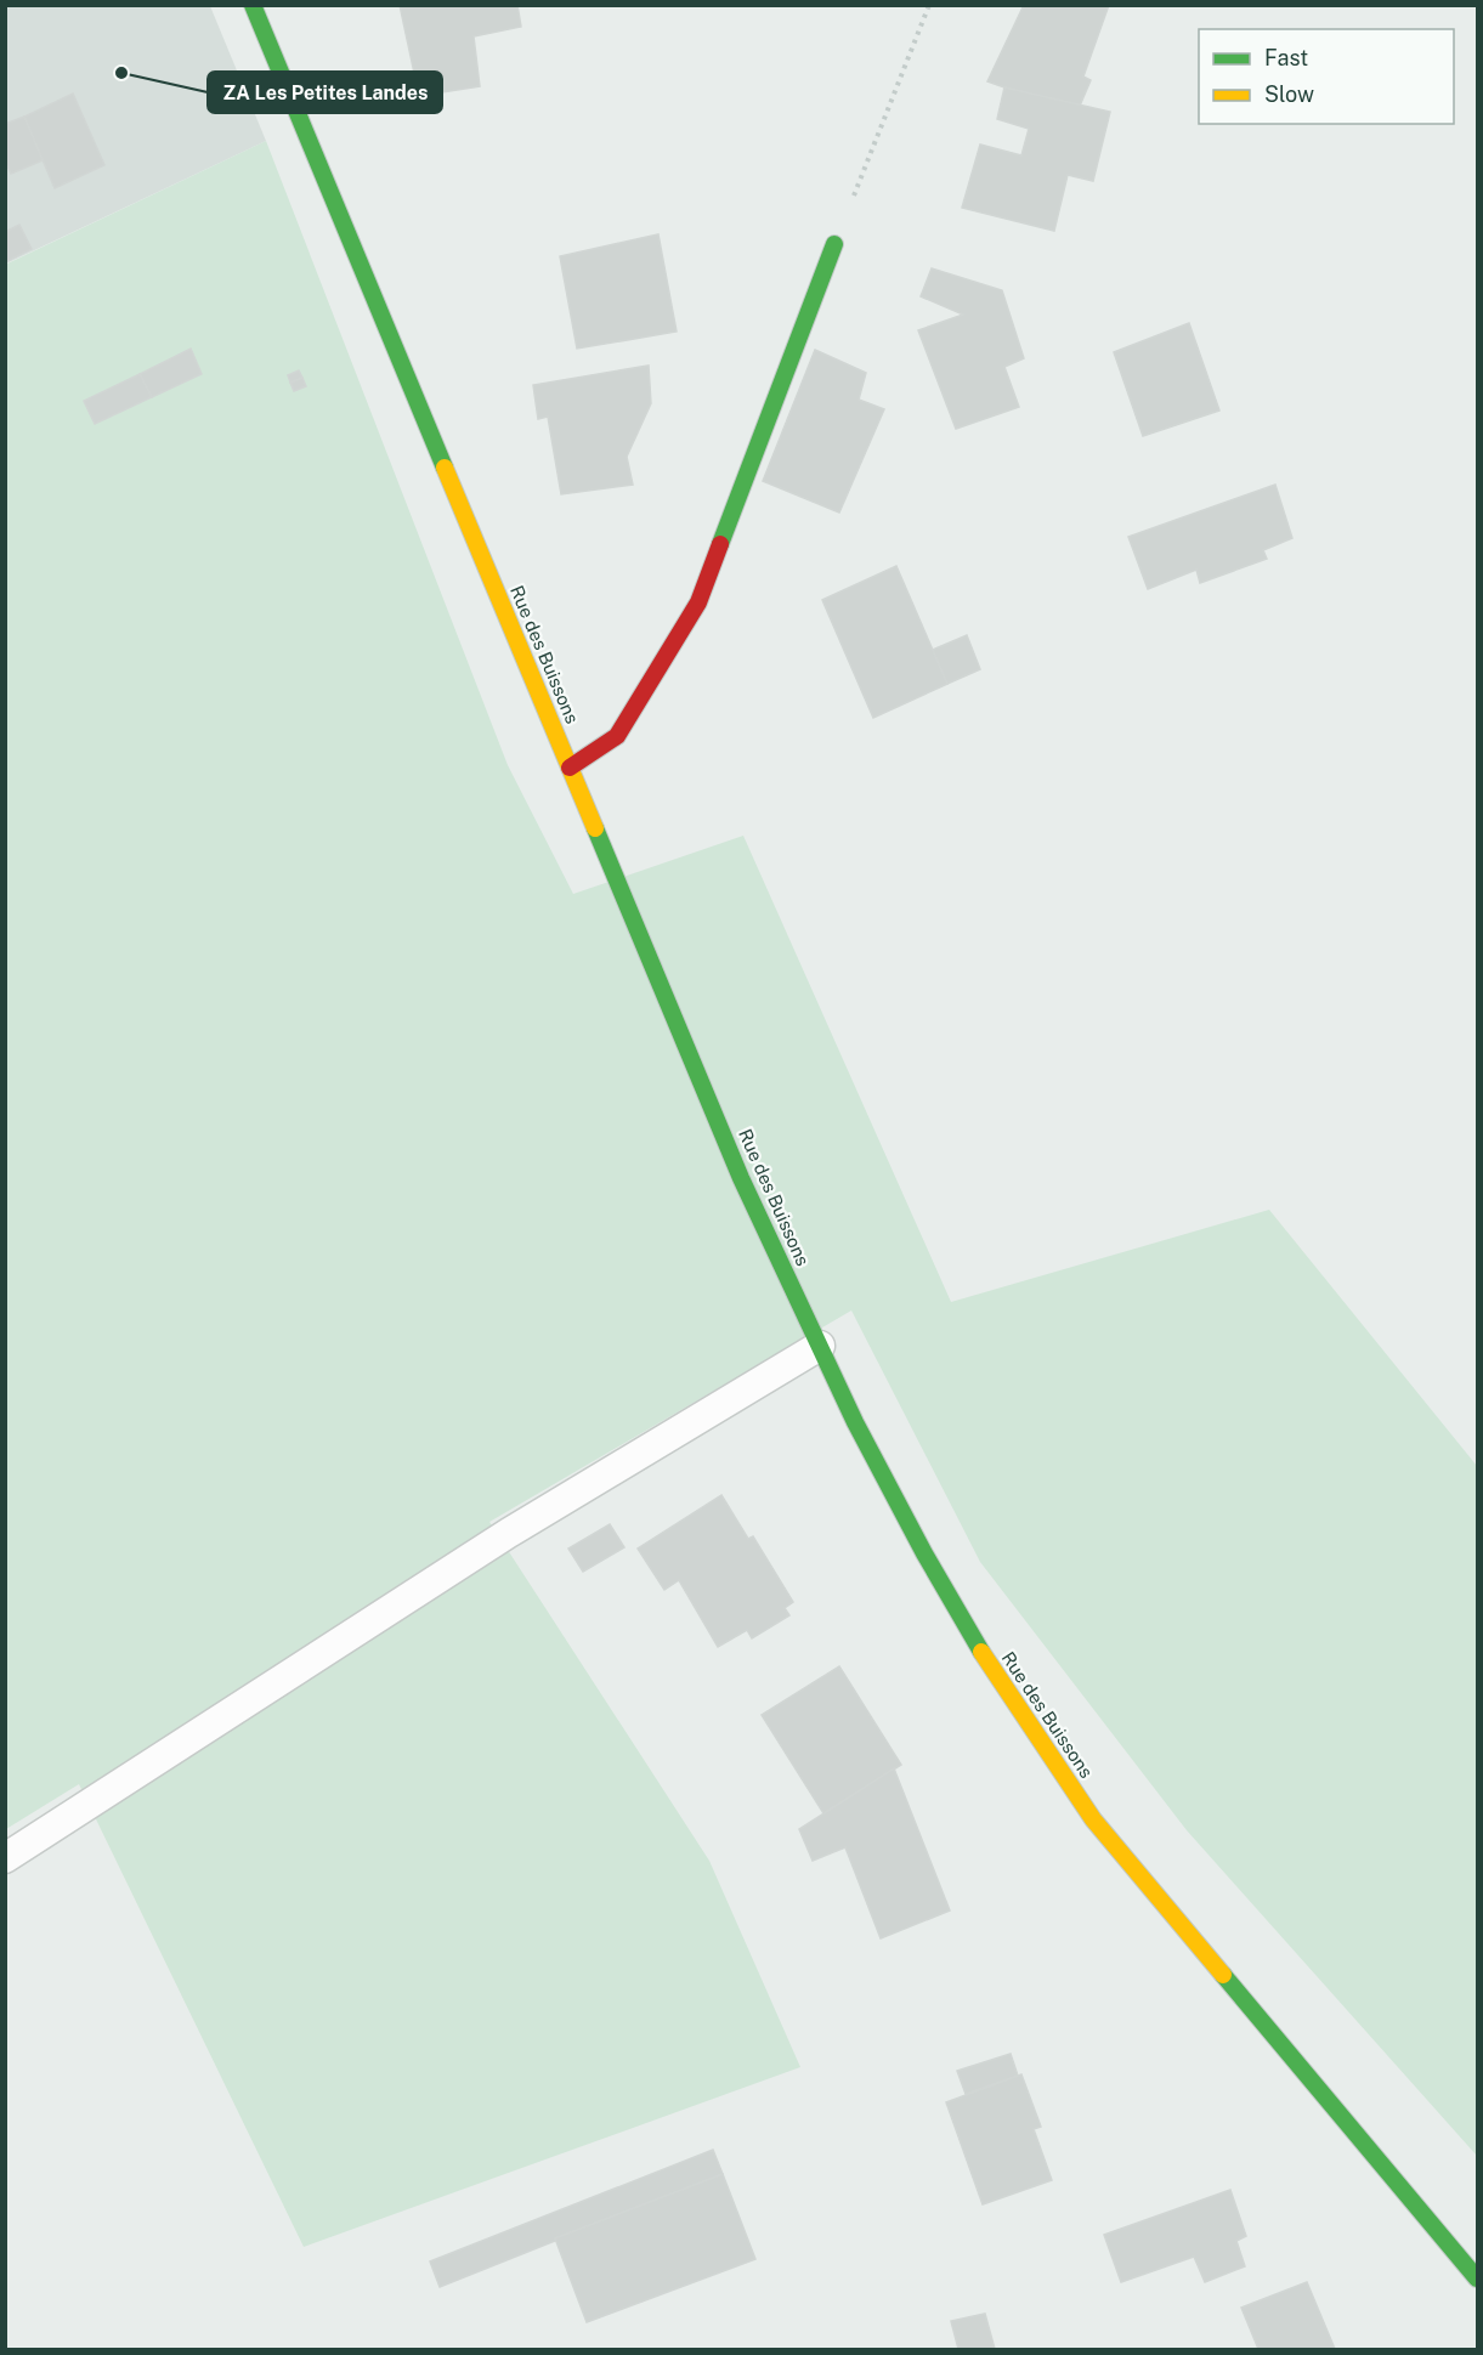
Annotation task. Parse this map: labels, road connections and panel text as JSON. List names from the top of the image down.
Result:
{
  "streets": {
    "street": ["Rue des Buissons"]
  },
  "places": ["ZA Les Petites Landes"],
  "legend": ["Fast", "Slow"]
}
